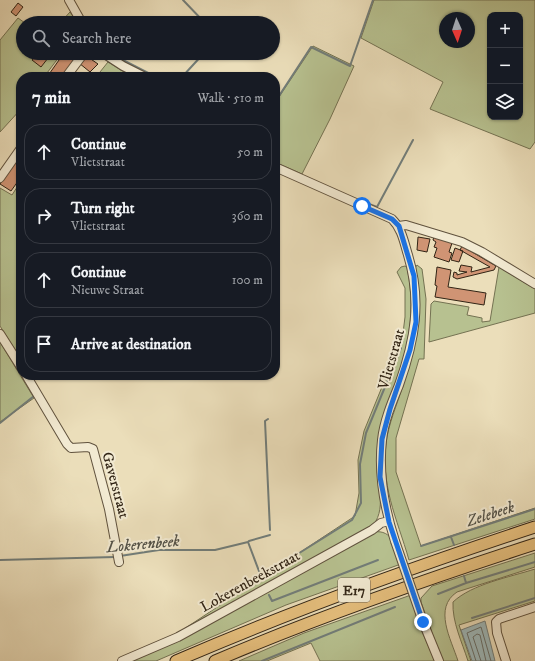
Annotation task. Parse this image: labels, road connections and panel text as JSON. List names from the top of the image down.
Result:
{
  "streets": {
    "highway": ["E17"],
    "street": ["Vlietstraat", "Gaverstraat", "Lokerenbeekstraat"]
  },
  "crossings": [
    ["Vlietstraat", "Lokerenbeekstraat"]
  ],
  "water": ["Zelebeek", "Lokerenbeek"],
  "north": "bottom",
  "page": {
    "map_buttons": ["+", "−"],
    "search": "Search here",
    "heading": ["7 min", "Walk · 510 m"],
    "list": [
      ["Continue", "Vlietstraat", "50 m"],
      ["Turn right", "Vlietstraat", "360 m"],
      ["Continue", "Nieuwe Straat", "100 m"],
      "Arrive at destination"
    ]
  }
}
